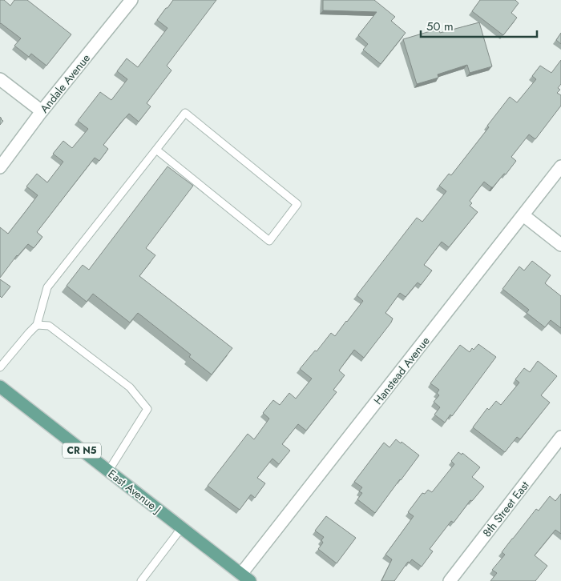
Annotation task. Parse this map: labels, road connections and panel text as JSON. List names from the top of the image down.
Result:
{
  "streets": {
    "main road": ["CR N5", "East Avenue J"],
    "street": ["Andale Avenue", "Hanstead Avenue", "8th Street East"]
  },
  "crossings": [
    ["Hanstead Avenue", "East Avenue J"]
  ],
  "scale_bar": "50 m"
}
